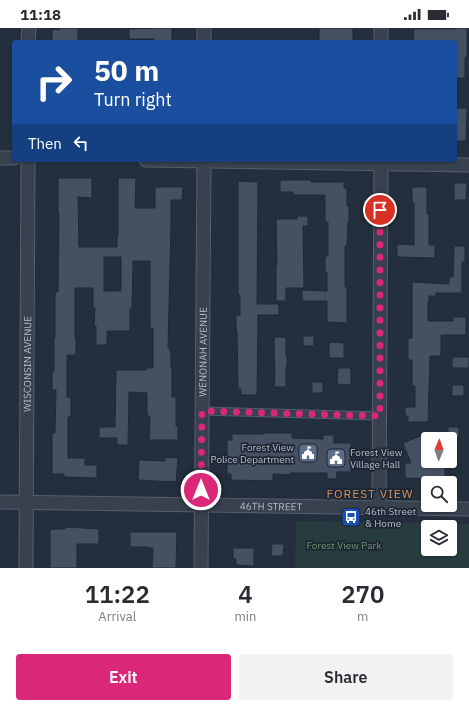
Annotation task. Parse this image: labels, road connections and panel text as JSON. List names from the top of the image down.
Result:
{
  "streets": {
    "street": ["WENONAH AVENUE", "WISCONSIN AVENUE", "46TH STREET"]
  },
  "crossings": [
    ["WENONAH AVENUE", "46TH STREET"],
    ["WISCONSIN AVENUE", "46TH STREET"]
  ],
  "districts": ["FOREST VIEW"],
  "parks": ["Forest View Park"],
  "places": {
    "public building": ["Forest View Police Department", "Forest View Village Hall"],
    "bus stop": ["46th Street & Home"]
  },
  "north": "top",
  "page": {
    "status": "11:18",
    "turn": ["50 m", "Turn right"],
    "then": "Then",
    "eta": [
      "11:22",
      "Arrival",
      "4",
      "min",
      "270",
      "m"
    ],
    "buttons": ["Exit", "Share"]
  }
}
